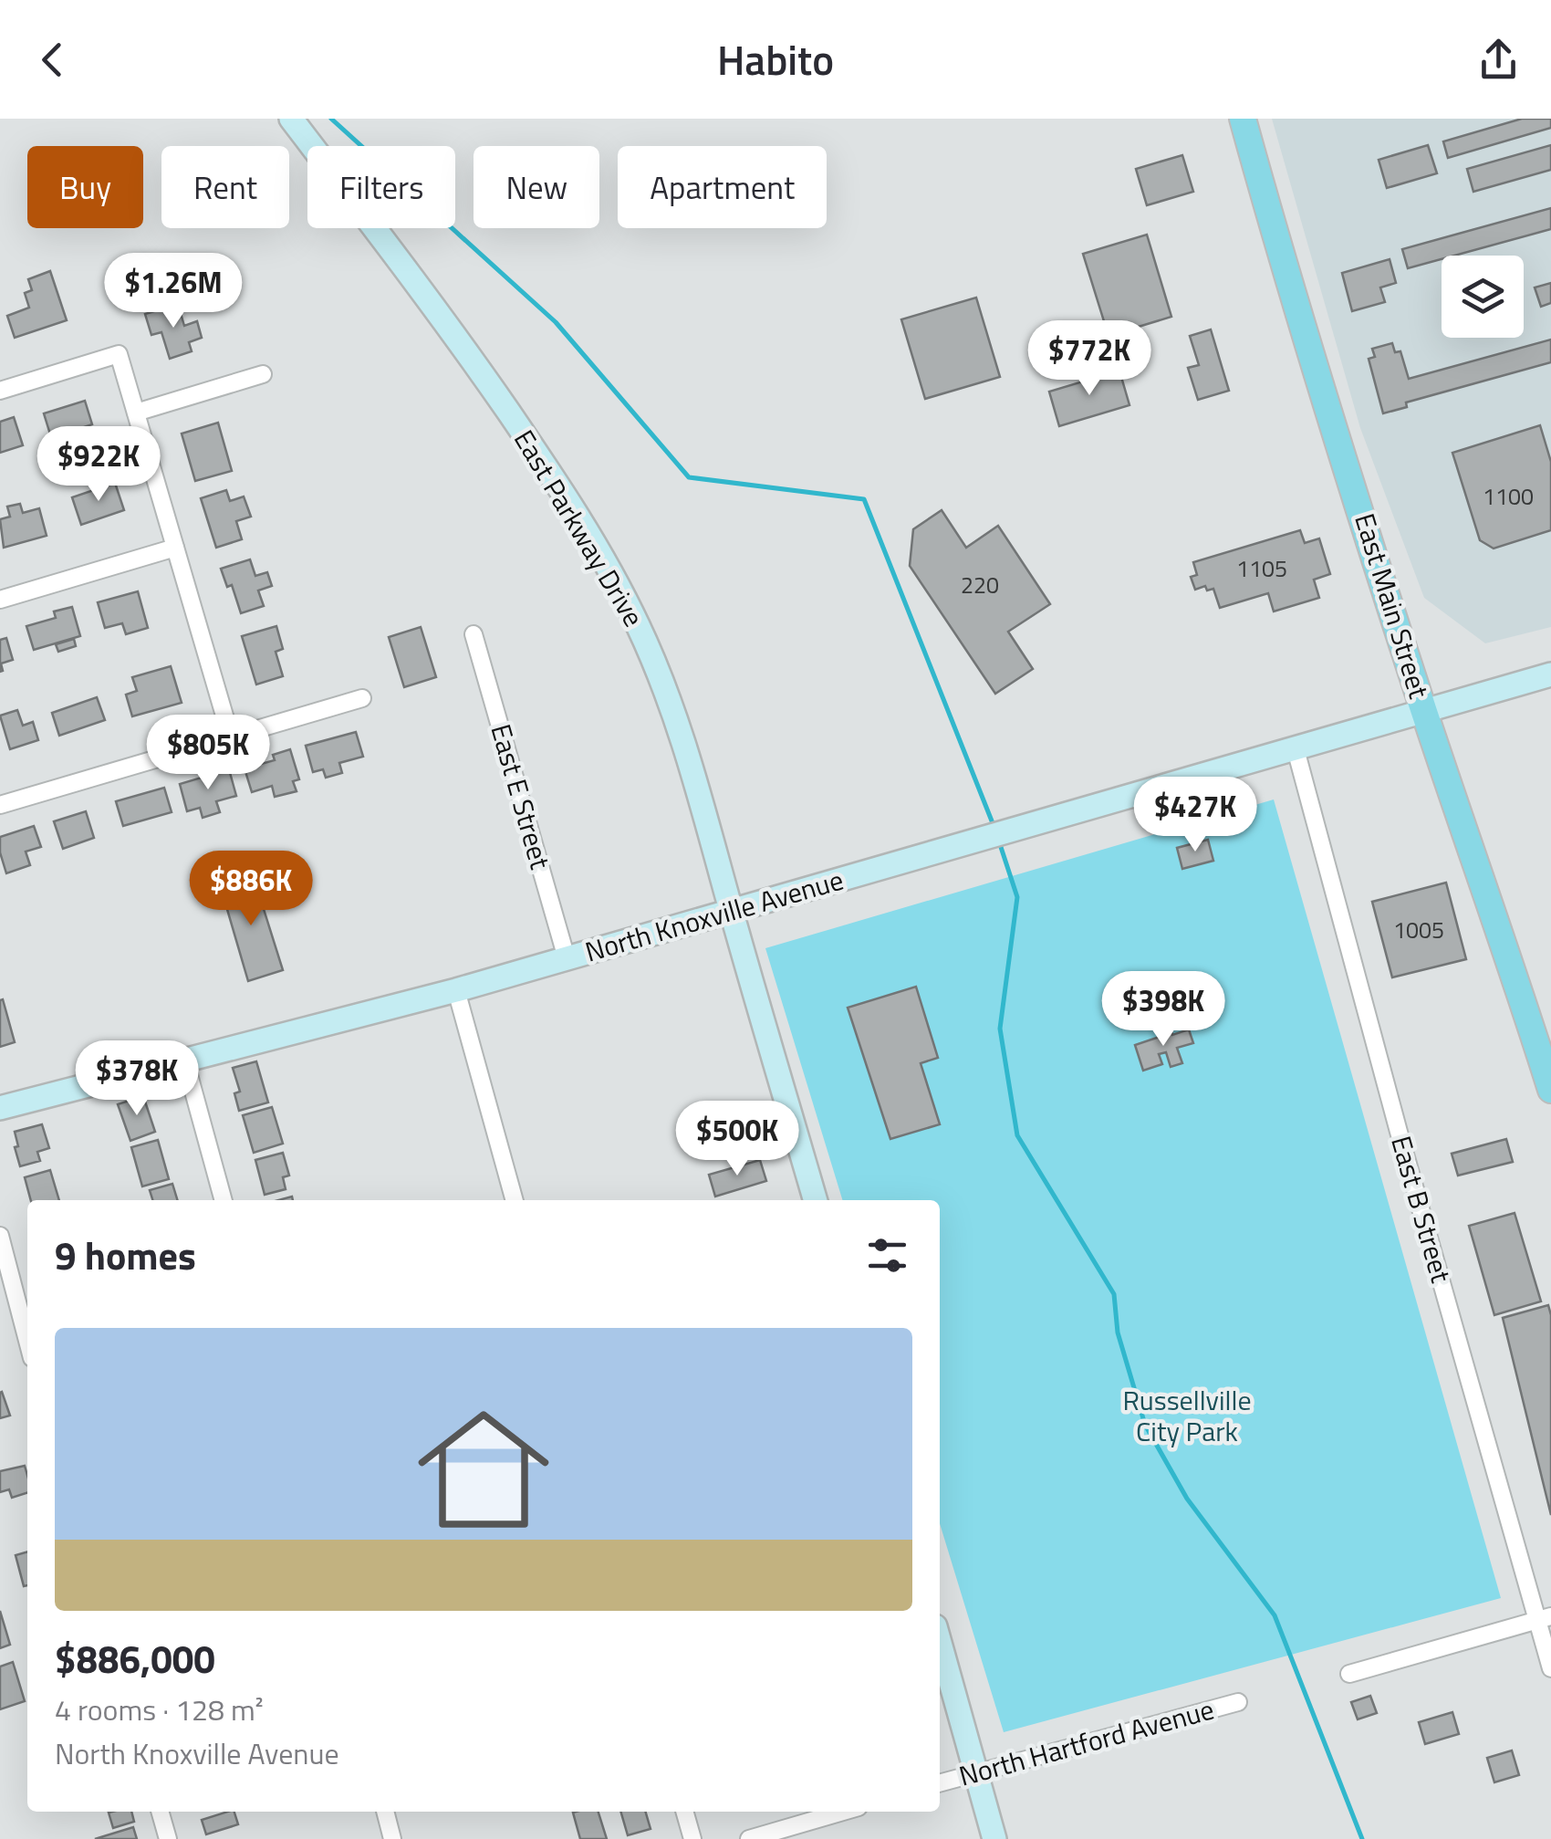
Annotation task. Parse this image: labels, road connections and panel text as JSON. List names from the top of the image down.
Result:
{
  "streets": {
    "main road": ["East Parkway Drive", "East Main Street", "North Knoxville Avenue"],
    "street": ["East E Street", "East B Street", "North Hartford Avenue"]
  },
  "crossings": [
    ["East Parkway Drive", "North Knoxville Avenue"],
    ["East Main Street", "North Knoxville Avenue"],
    ["East E Street", "North Knoxville Avenue"],
    ["North Knoxville Avenue", "East B Street"]
  ],
  "parks": ["Russellville City Park"],
  "house_numbers": [
    "1100",
    "1105",
    "220",
    "1005"
  ],
  "page": {
    "header": "Habito",
    "chip": [
      "Buy",
      "Rent",
      "Filters",
      "New",
      "Apartment"
    ],
    "price": [
      "$1.26M",
      "$772K",
      "$922K",
      "$805K",
      "$427K",
      "$886K",
      "$398K",
      "$378K",
      "$500K"
    ],
    "heading": "9 homes",
    "list": [
      {
        "name": "$886,000",
        "note": "4 rooms · 128 m² · North Knoxville Avenue"
      }
    ]
  }
}
